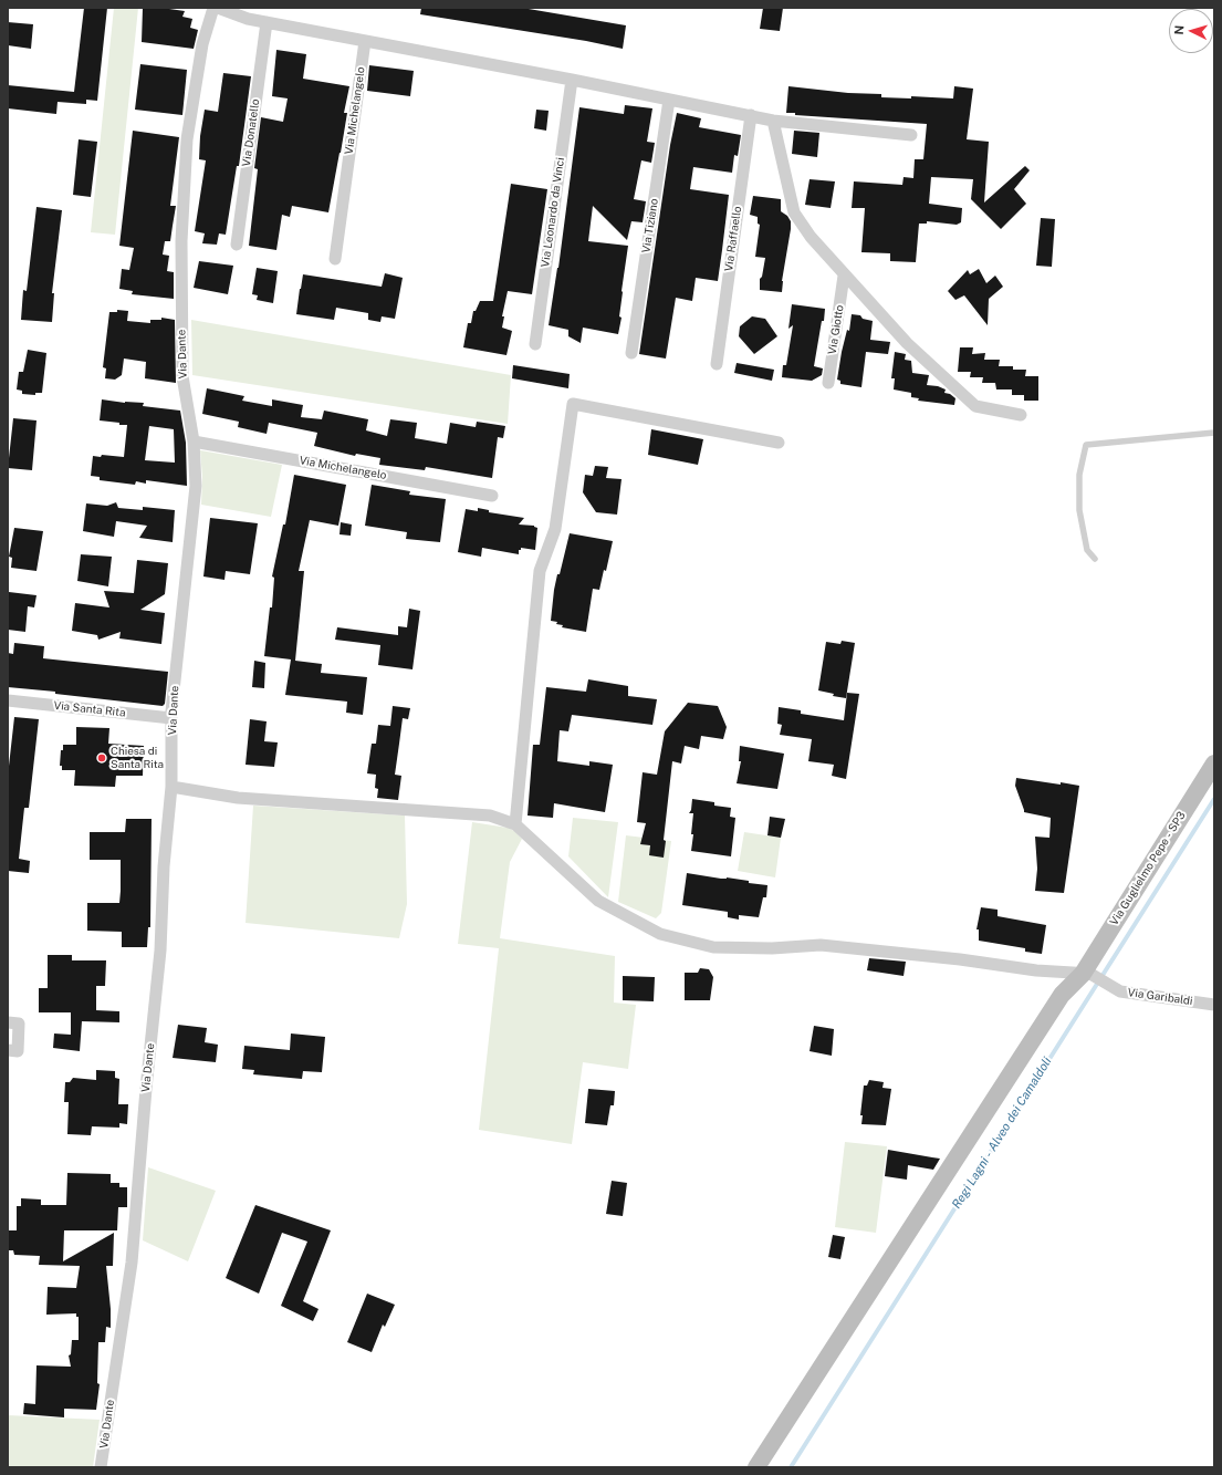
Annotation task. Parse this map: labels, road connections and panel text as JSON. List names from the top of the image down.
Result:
{
  "streets": {
    "street": [
      "Via Michelangelo",
      "Via Donatello",
      "Via Leonardo da Vinci",
      "Via Tiziano",
      "Via Raffaello",
      "Via Giotto",
      "Via Dante",
      "Via Santa Rita",
      "Via Guglielmo Pepe - SP3",
      "Via Garibaldi"
    ]
  },
  "crossings": [
    ["Via Michelangelo", "Via Dante"],
    ["Via Dante", "Via Santa Rita"],
    ["Via Guglielmo Pepe - SP3", "Via Garibaldi"]
  ],
  "water": ["Regi Lagni - Alveo dei Camaldoli"],
  "places": ["Chiesa di Santa Rita"],
  "north": "left"
}
